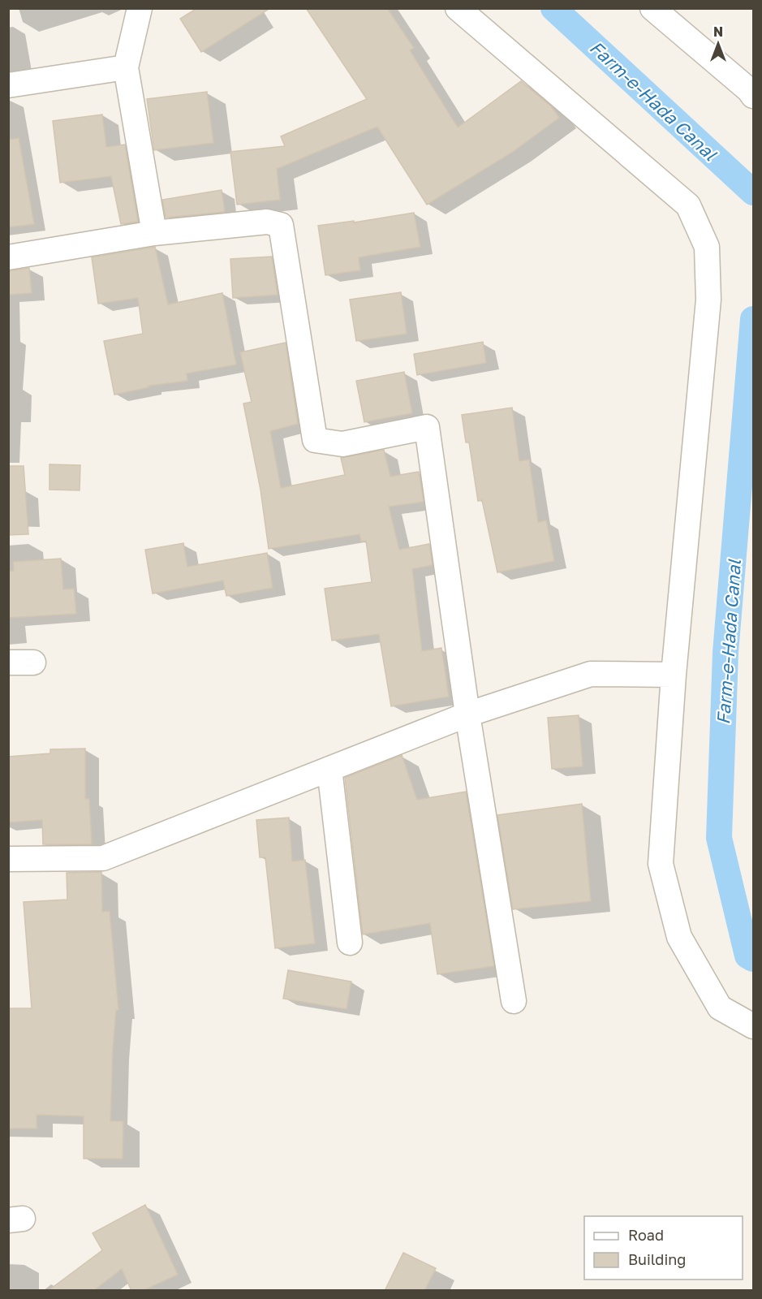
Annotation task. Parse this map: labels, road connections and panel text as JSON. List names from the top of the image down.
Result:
{
  "water": ["Farm-e-Hada Canal"],
  "legend": ["Road", "Building"],
  "north": "top"
}
